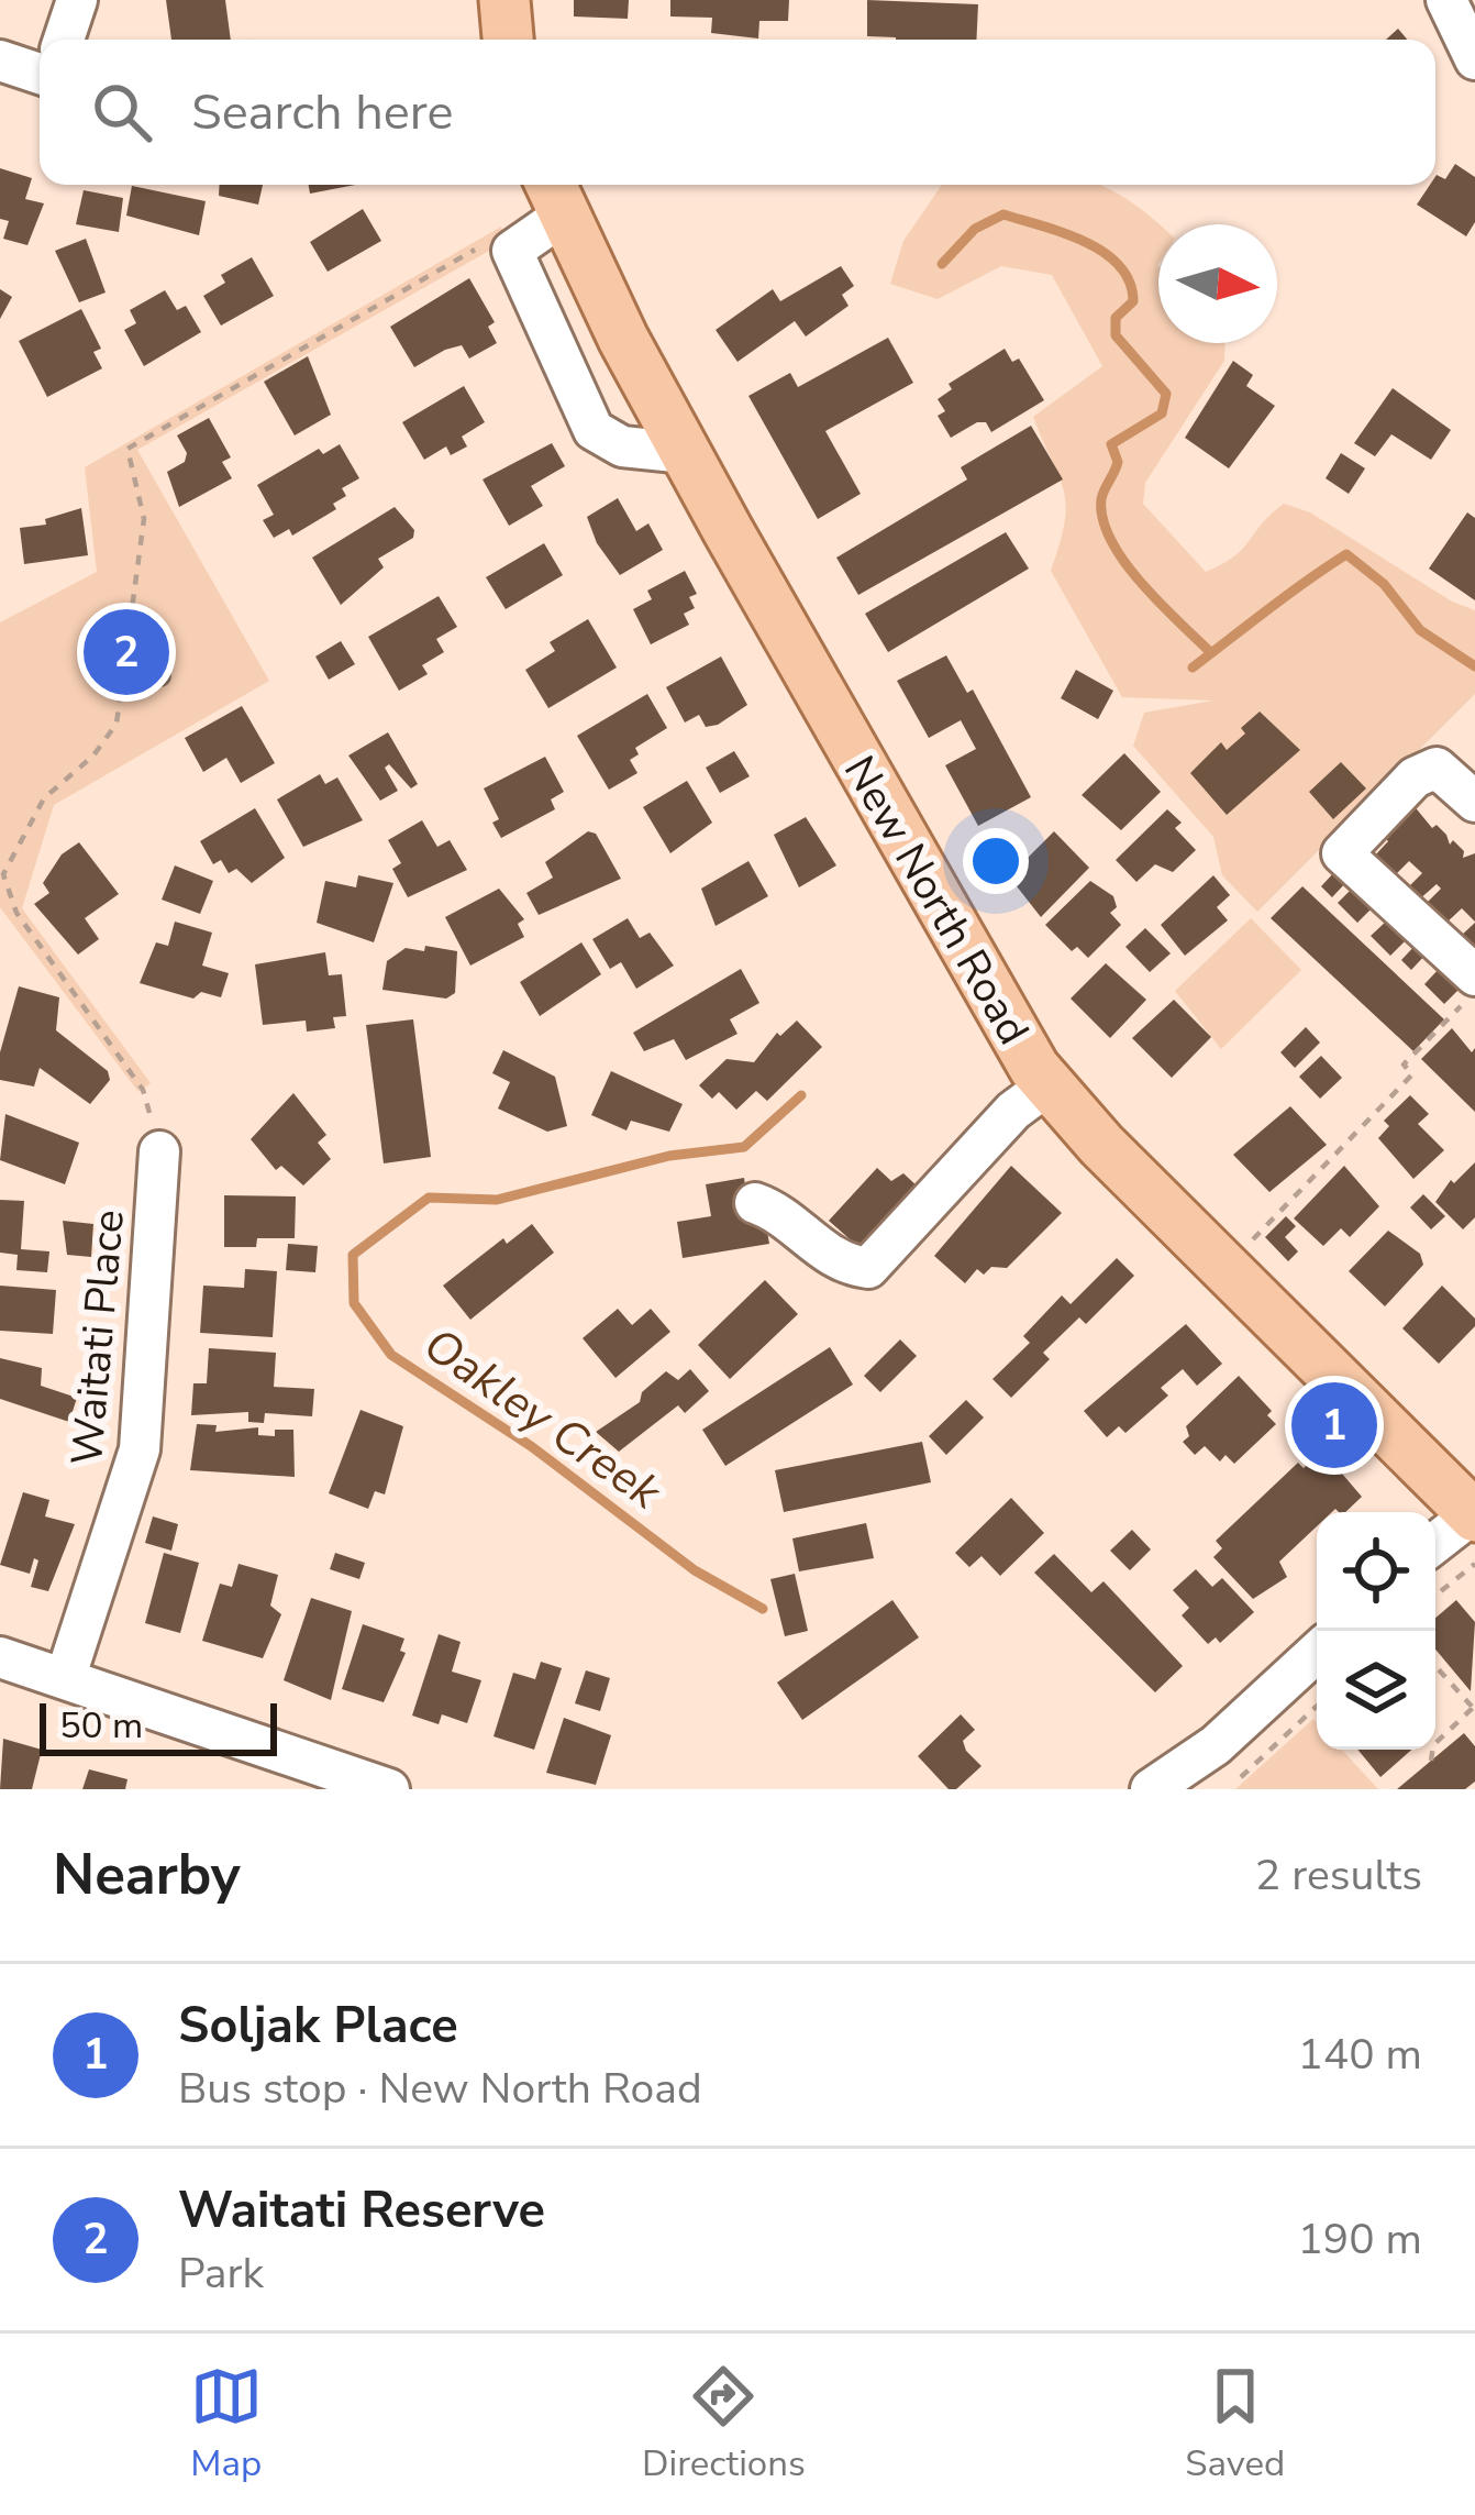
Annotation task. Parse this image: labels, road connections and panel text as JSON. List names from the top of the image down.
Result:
{
  "streets": {
    "main road": ["New North Road"],
    "street": ["Waitati Place"]
  },
  "water": ["Oakley Creek"],
  "scale_bar": "50 m",
  "north": "right",
  "page": {
    "search": "Search here",
    "pins": ["2", "1"],
    "scale": "50 m",
    "heading": ["Nearby", "2 results"],
    "list": [
      {
        "mark": "1",
        "name": "Soljak Place",
        "note": "Bus stop · New North Road",
        "value": "140 m"
      },
      {
        "mark": "2",
        "name": "Waitati Reserve",
        "note": "Park",
        "value": "190 m"
      }
    ],
    "nav": ["Map", "Directions", "Saved"]
  }
}
